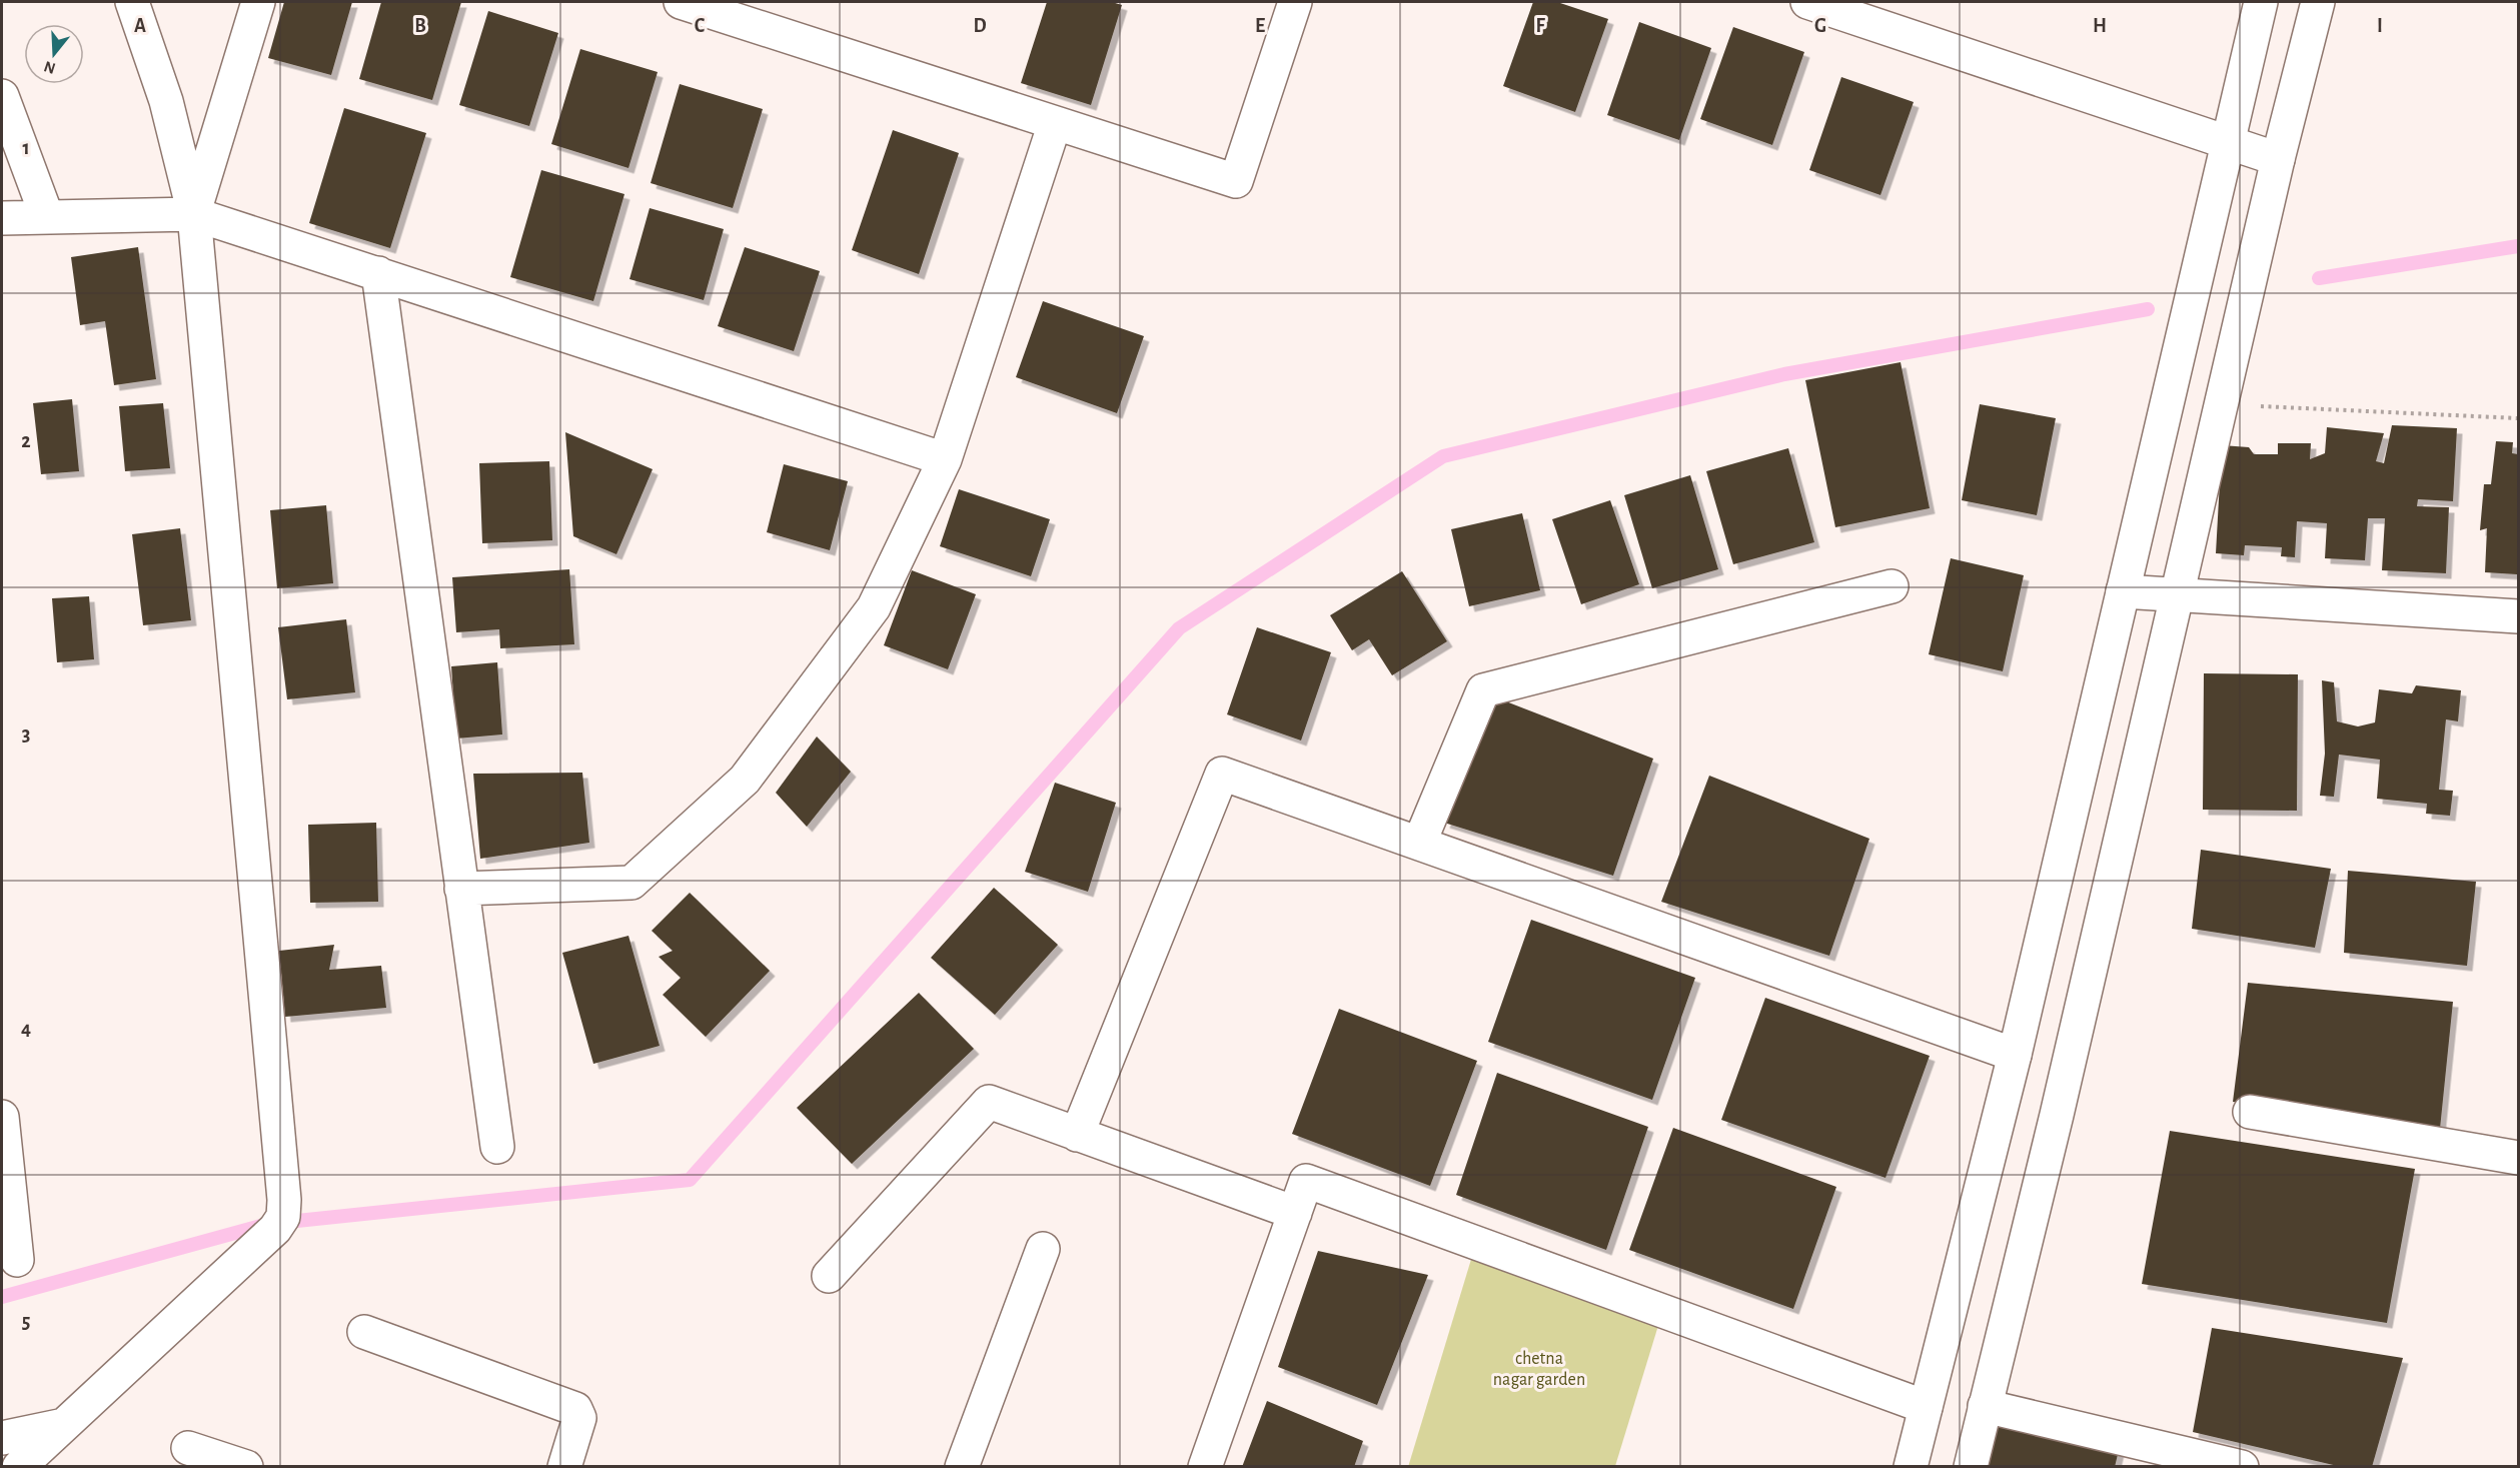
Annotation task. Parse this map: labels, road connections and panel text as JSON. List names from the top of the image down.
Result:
{
  "parks": ["chetna nagar garden"],
  "north": "bottom",
  "grid": {
    "columns": [
      "A",
      "B",
      "C",
      "D",
      "E",
      "F",
      "G",
      "H",
      "I"
    ],
    "rows": [
      "1",
      "2",
      "3",
      "4",
      "5"
    ]
  }
}
